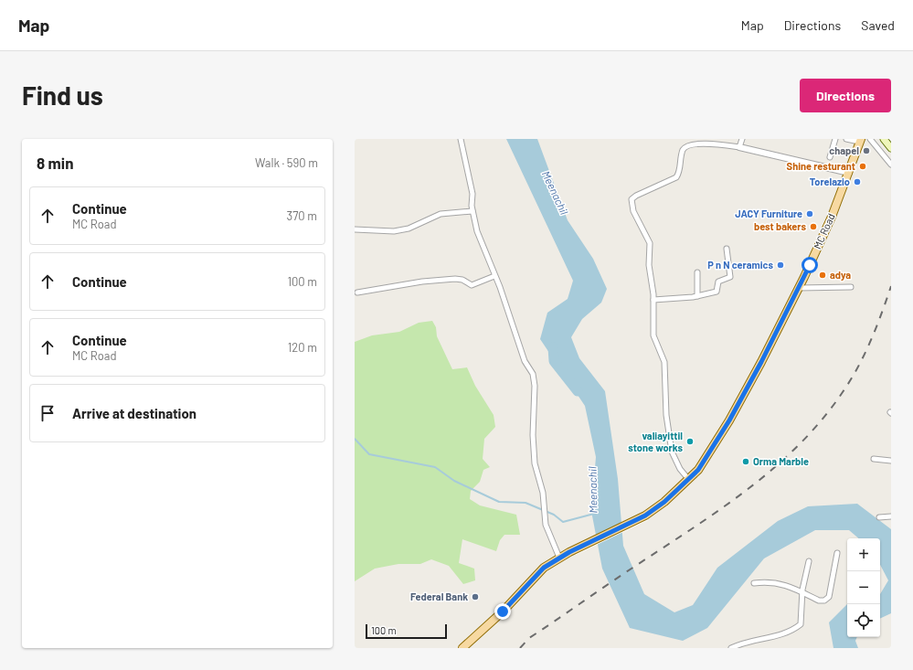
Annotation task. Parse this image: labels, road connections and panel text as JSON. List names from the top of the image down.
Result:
{
  "streets": {
    "main road": ["MC Road"]
  },
  "water": ["Meenachil"],
  "places": [
    "chapel",
    "Shine resturant",
    "Torelazio",
    "JACY Furniture",
    "best bakers",
    "P n N ceramics",
    "adya",
    "valiayittil stone works",
    "Orma Marble",
    "Federal Bank"
  ],
  "scale_bar": "100 m",
  "page": {
    "header": "Map",
    "nav": ["Map", "Directions", "Saved"],
    "buttons": "Directions",
    "title": "Find us",
    "heading": ["8 min", "Walk · 590 m"],
    "list": [
      ["Continue", "MC Road", "370 m"],
      ["Continue", "100 m"],
      ["Continue", "MC Road", "120 m"],
      "Arrive at destination"
    ],
    "map_buttons": ["+", "−"],
    "scale": "100 m"
  }
}
